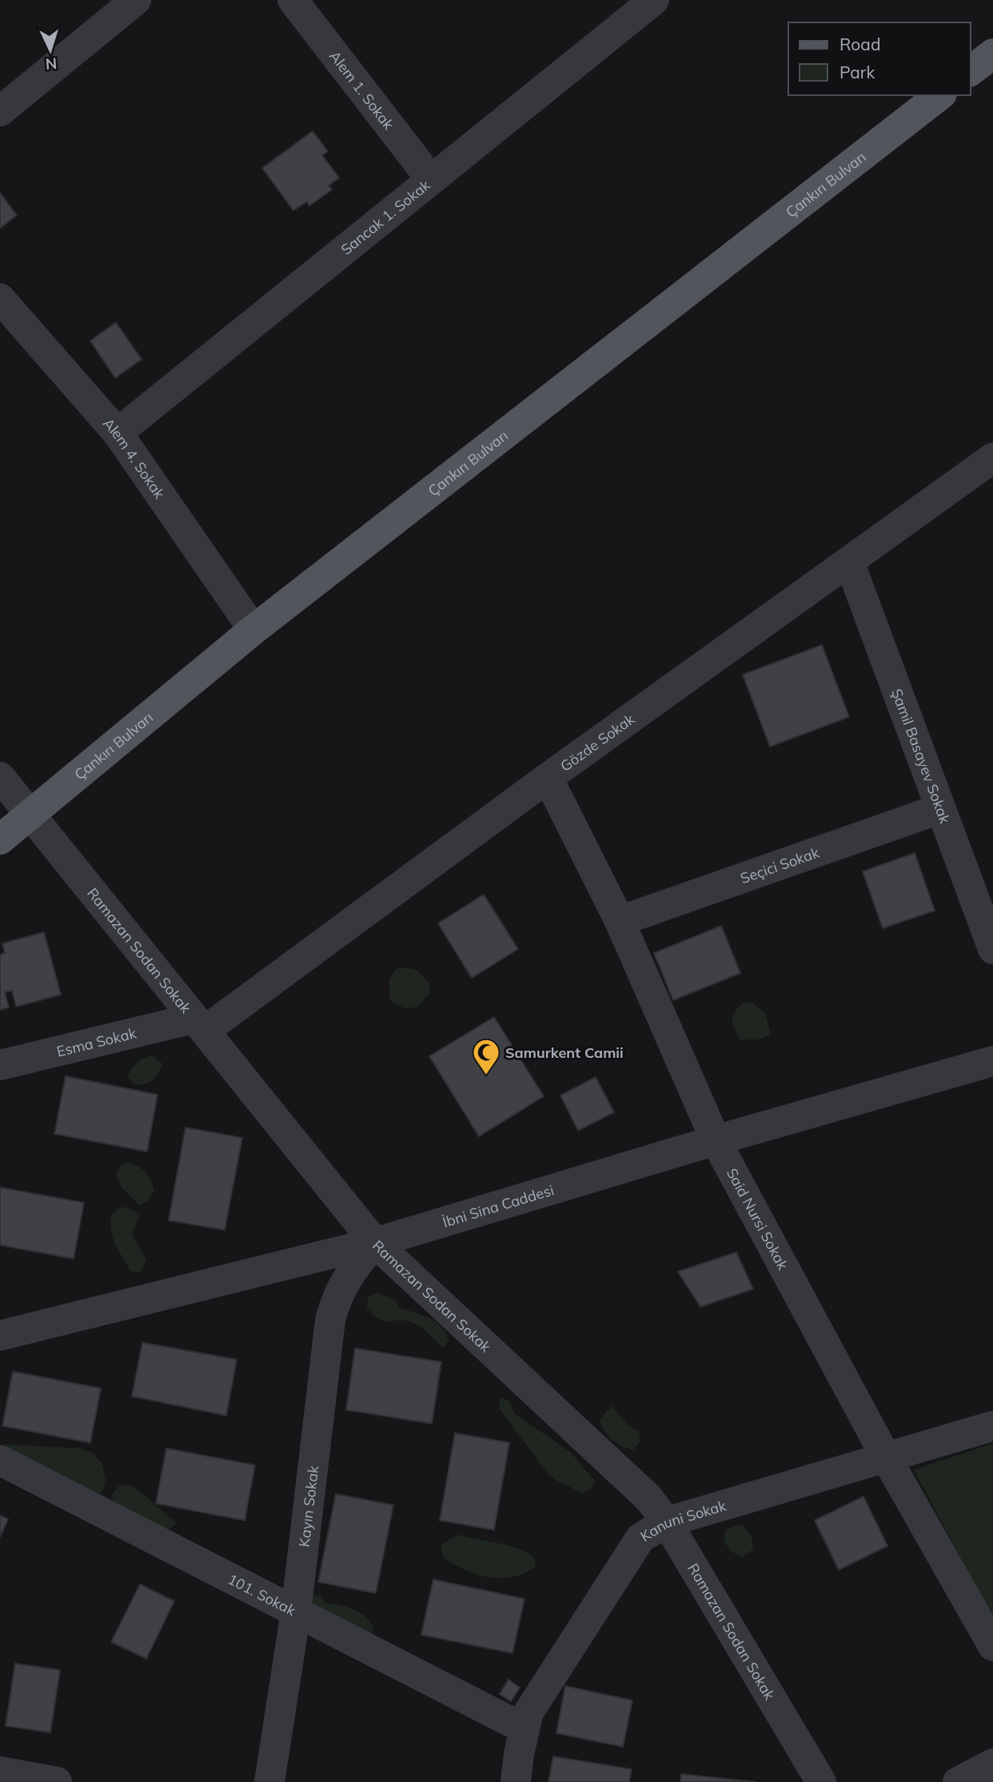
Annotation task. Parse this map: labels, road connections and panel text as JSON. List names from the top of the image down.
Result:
{
  "streets": {
    "main road": ["Çankırı Bulvarı"],
    "street": [
      "Alem 1. Sokak",
      "Sancak 1. Sokak",
      "Alem 4. Sokak",
      "Gözde Sokak",
      "Şamil Basayev Sokak",
      "Seçici Sokak",
      "Ramazan Sodan Sokak",
      "Esma Sokak",
      "İbni Sina Caddesi",
      "Said Nursi Sokak",
      "Kayın Sokak",
      "Kanuni Sokak",
      "101. Sokak"
    ]
  },
  "crossings": [
    ["Alem 1. Sokak", "Sancak 1. Sokak"],
    ["Çankırı Bulvarı", "Alem 4. Sokak"],
    ["Çankırı Bulvarı", "Ramazan Sodan Sokak"],
    ["Sancak 1. Sokak", "Alem 4. Sokak"],
    ["Gözde Sokak", "Şamil Basayev Sokak"],
    ["Gözde Sokak", "Ramazan Sodan Sokak"],
    ["Gözde Sokak", "Esma Sokak"],
    ["Gözde Sokak", "Said Nursi Sokak"],
    ["Şamil Basayev Sokak", "Seçici Sokak"],
    ["Seçici Sokak", "Said Nursi Sokak"],
    ["Ramazan Sodan Sokak", "Esma Sokak"],
    ["Ramazan Sodan Sokak", "İbni Sina Caddesi"],
    ["Ramazan Sodan Sokak", "Kayın Sokak"],
    ["Ramazan Sodan Sokak", "Kanuni Sokak"],
    ["İbni Sina Caddesi", "Said Nursi Sokak"],
    ["İbni Sina Caddesi", "Kayın Sokak"],
    ["Said Nursi Sokak", "Kanuni Sokak"],
    ["Kayın Sokak", "101. Sokak"],
    ["Kanuni Sokak", "101. Sokak"]
  ],
  "places": {
    "mosque": ["Samurkent Camii"]
  },
  "legend": ["Road", "Park"],
  "north": "bottom"
}
